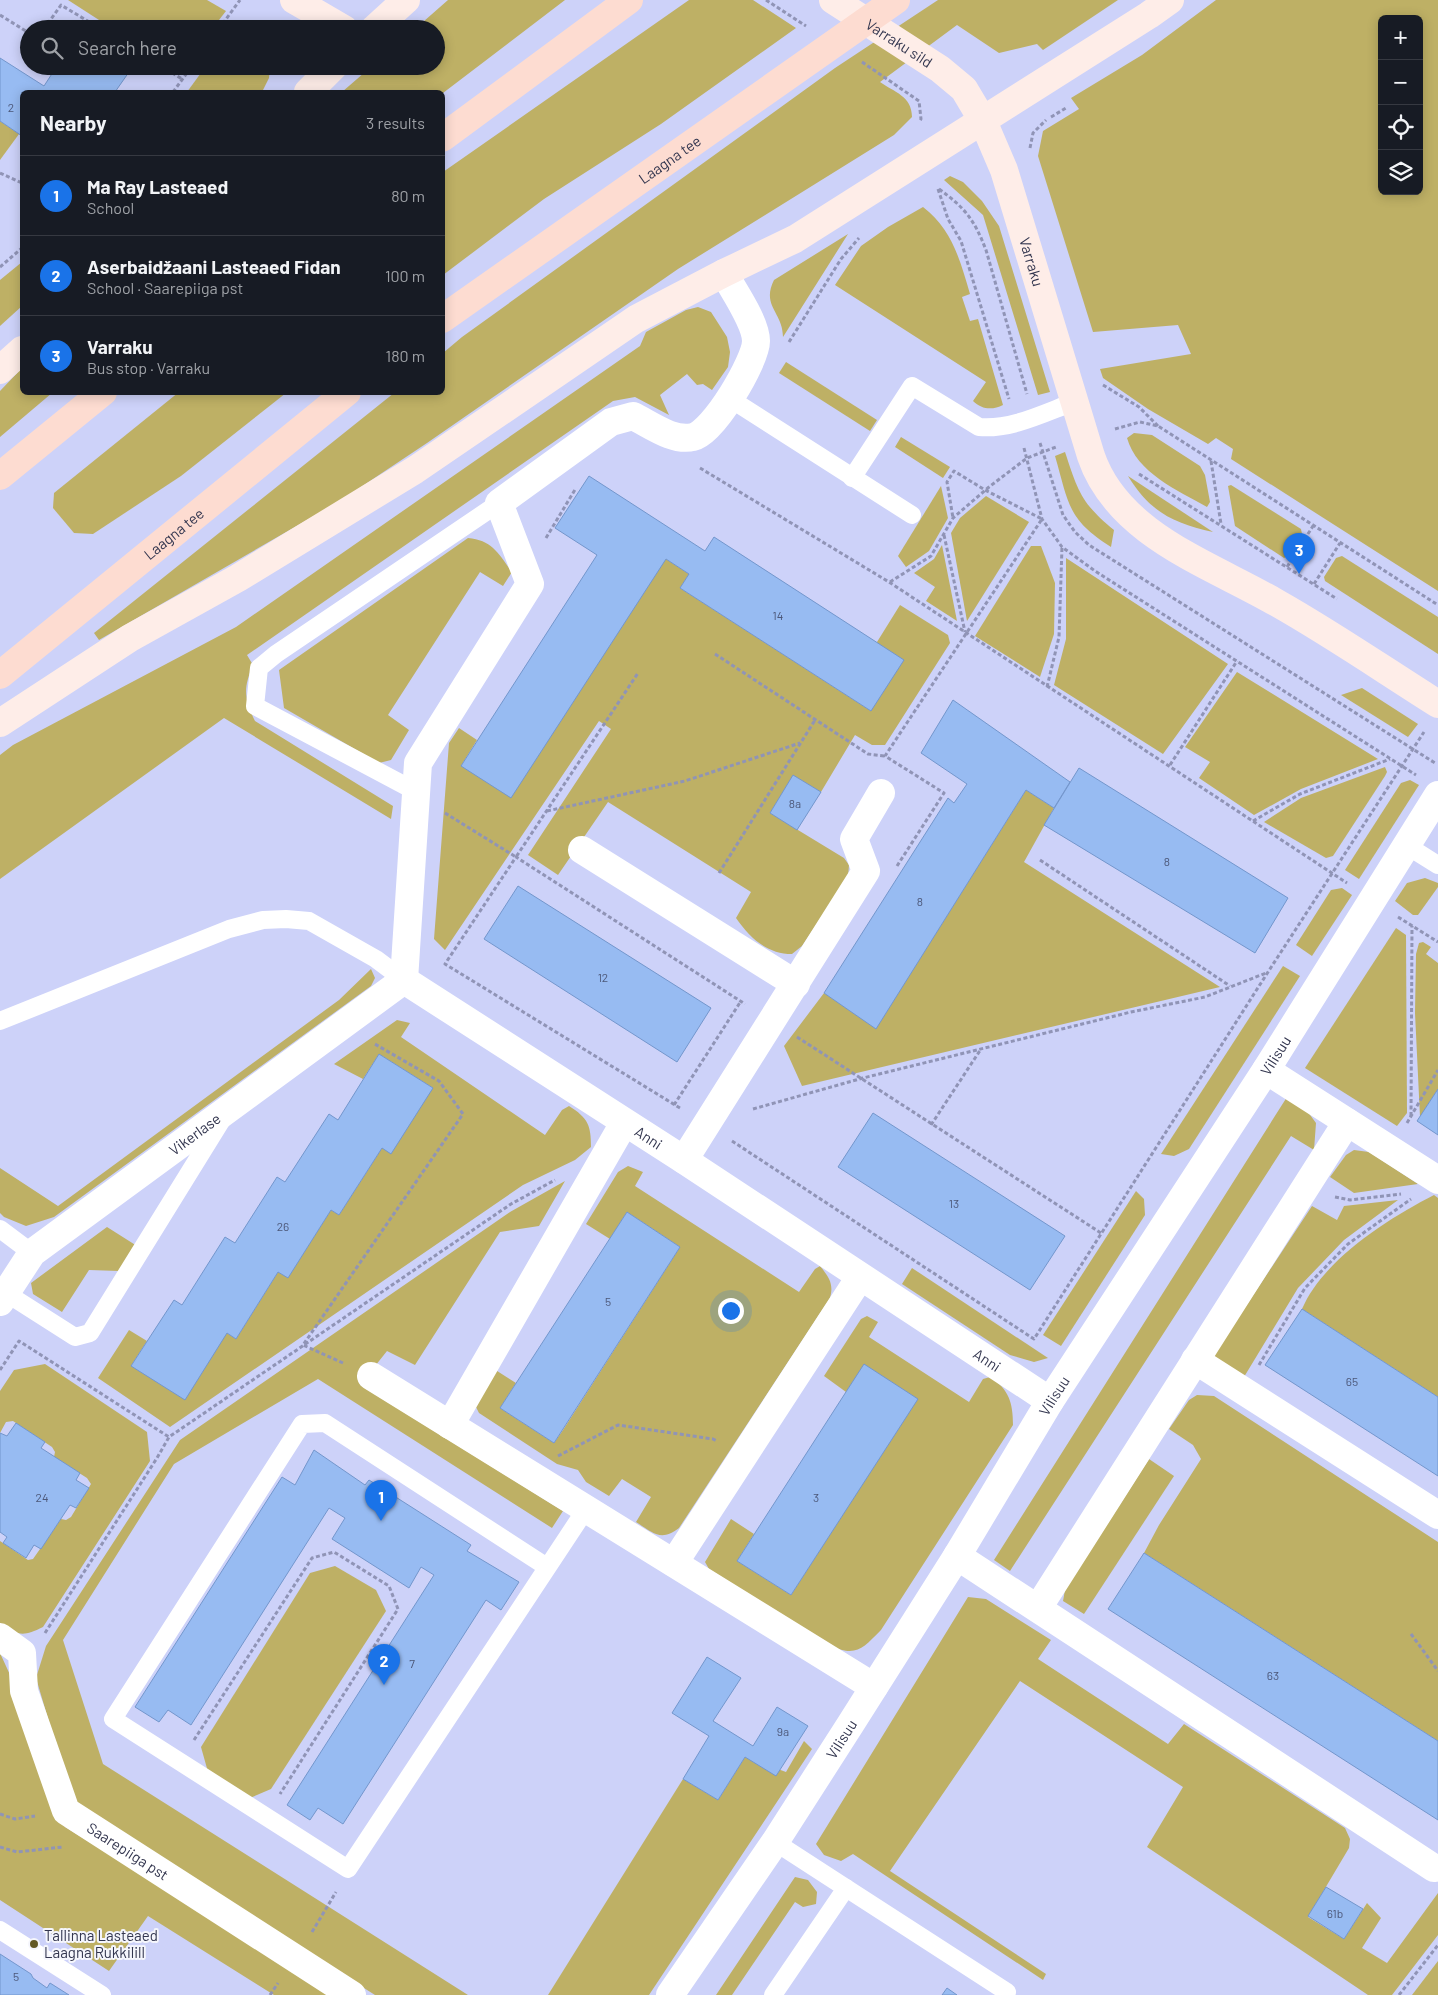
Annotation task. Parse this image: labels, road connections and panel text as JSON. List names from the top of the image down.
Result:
{
  "streets": {
    "main road": ["Laagna tee"],
    "street": [
      "Varraku sild",
      "Varraku",
      "Vilisuu",
      "Vikerlase",
      "Anni",
      "Saarepiiga pst"
    ]
  },
  "crossings": [
    ["Varraku sild", "Varraku"],
    ["Vilisuu", "Anni"],
    ["Vikerlase", "Anni"]
  ],
  "places": ["Tallinna Lasteaed Laagna Rukkilill"],
  "house_numbers": [
    "2",
    "14",
    "8a",
    "8",
    "8",
    "12",
    "13",
    "26",
    "5",
    "65",
    "24",
    "3",
    "7",
    "63",
    "9a",
    "61b",
    "5"
  ],
  "page": {
    "map_buttons": ["+", "−"],
    "search": "Search here",
    "heading": ["Nearby", "3 results"],
    "list": [
      {
        "mark": "1",
        "name": "Ma Ray Lasteaed",
        "note": "School",
        "value": "80 m"
      },
      {
        "mark": "2",
        "name": "Aserbaidžaani Lasteaed Fidan",
        "note": "School · Saarepiiga pst",
        "value": "100 m"
      },
      {
        "mark": "3",
        "name": "Varraku",
        "note": "Bus stop · Varraku",
        "value": "180 m"
      }
    ],
    "pins": ["3", "1", "2"]
  }
}
